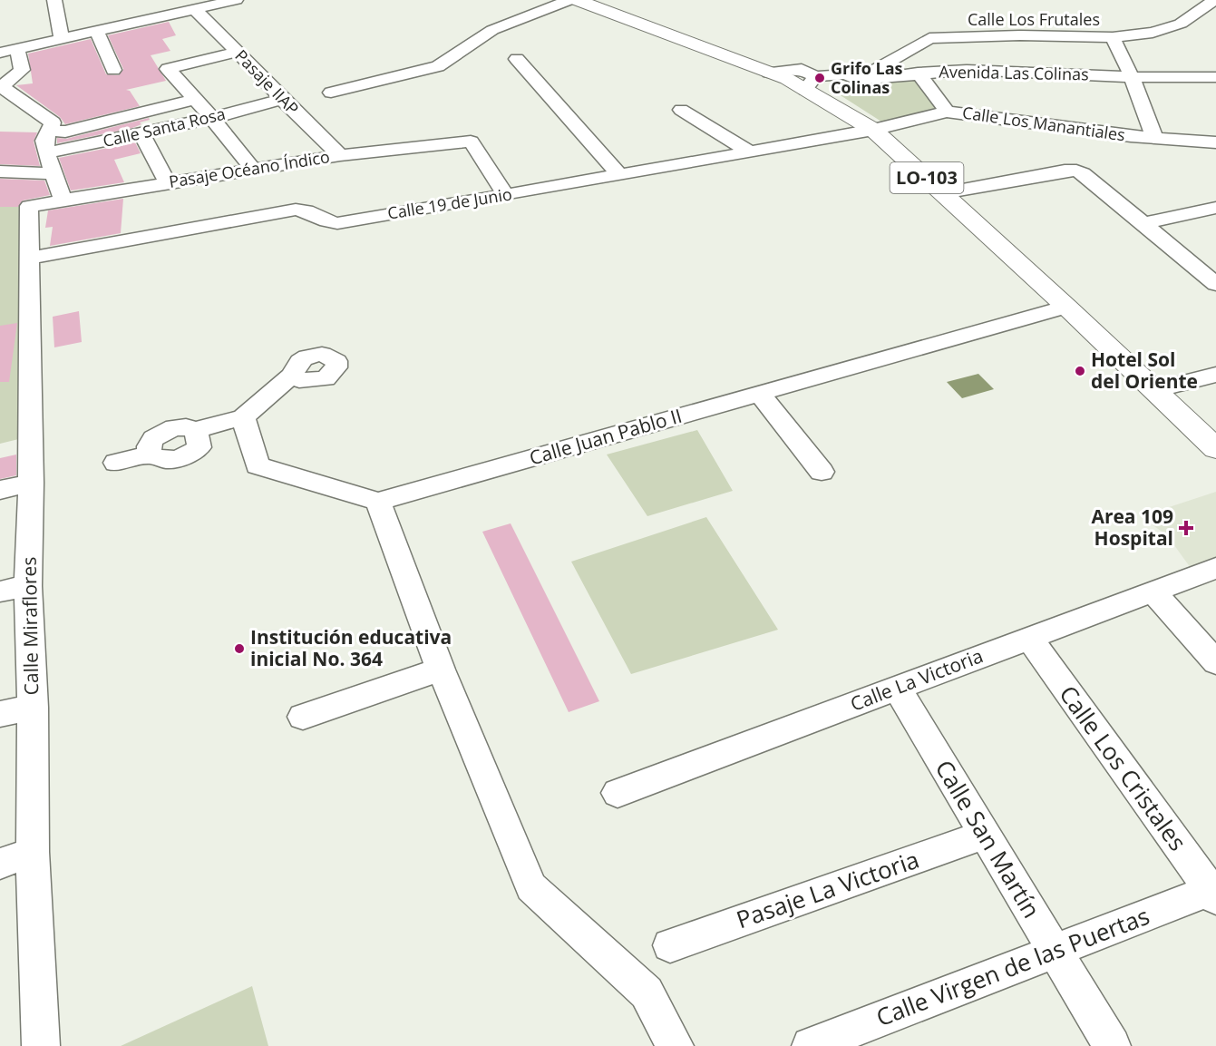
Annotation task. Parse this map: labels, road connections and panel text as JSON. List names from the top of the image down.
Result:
{
  "streets": {
    "main road": ["LO-103"],
    "street": [
      "Calle Los Frutales",
      "Avenida Las Colinas",
      "Pasaje IIAP",
      "Calle Los Manantiales",
      "Calle Santa Rosa",
      "Pasaje Océano Índico",
      "Calle 19 de Junio",
      "Calle Juan Pablo II",
      "Calle Miraflores",
      "Calle La Victoria",
      "Calle Los Cristales",
      "Calle San Martín",
      "Pasaje La Victoria",
      "Calle Virgen de las Puertas"
    ]
  },
  "crossings": [
    ["Calle Los Frutales", "Avenida Las Colinas"],
    ["Avenida Las Colinas", "LO-103"],
    ["Pasaje IIAP", "Calle Santa Rosa"],
    ["Pasaje IIAP", "Pasaje Océano Índico"],
    ["Calle Los Manantiales", "LO-103"],
    ["Calle Los Manantiales", "Calle 19 de Junio"],
    ["Pasaje Océano Índico", "Calle 19 de Junio"],
    ["Pasaje Océano Índico", "Calle Miraflores"],
    ["LO-103", "Calle 19 de Junio"],
    ["LO-103", "Calle Juan Pablo II"],
    ["Calle 19 de Junio", "Calle Miraflores"],
    ["Calle La Victoria", "Calle Los Cristales"],
    ["Calle La Victoria", "Calle San Martín"],
    ["Calle Los Cristales", "Calle Virgen de las Puertas"],
    ["Calle San Martín", "Pasaje La Victoria"],
    ["Calle San Martín", "Calle Virgen de las Puertas"]
  ],
  "places": {
    "other": ["Grifo Las Colinas", "Hotel Sol del Oriente", "Institución educativa inicial No. 364"],
    "health": ["Area 109 Hospital"]
  }
}
